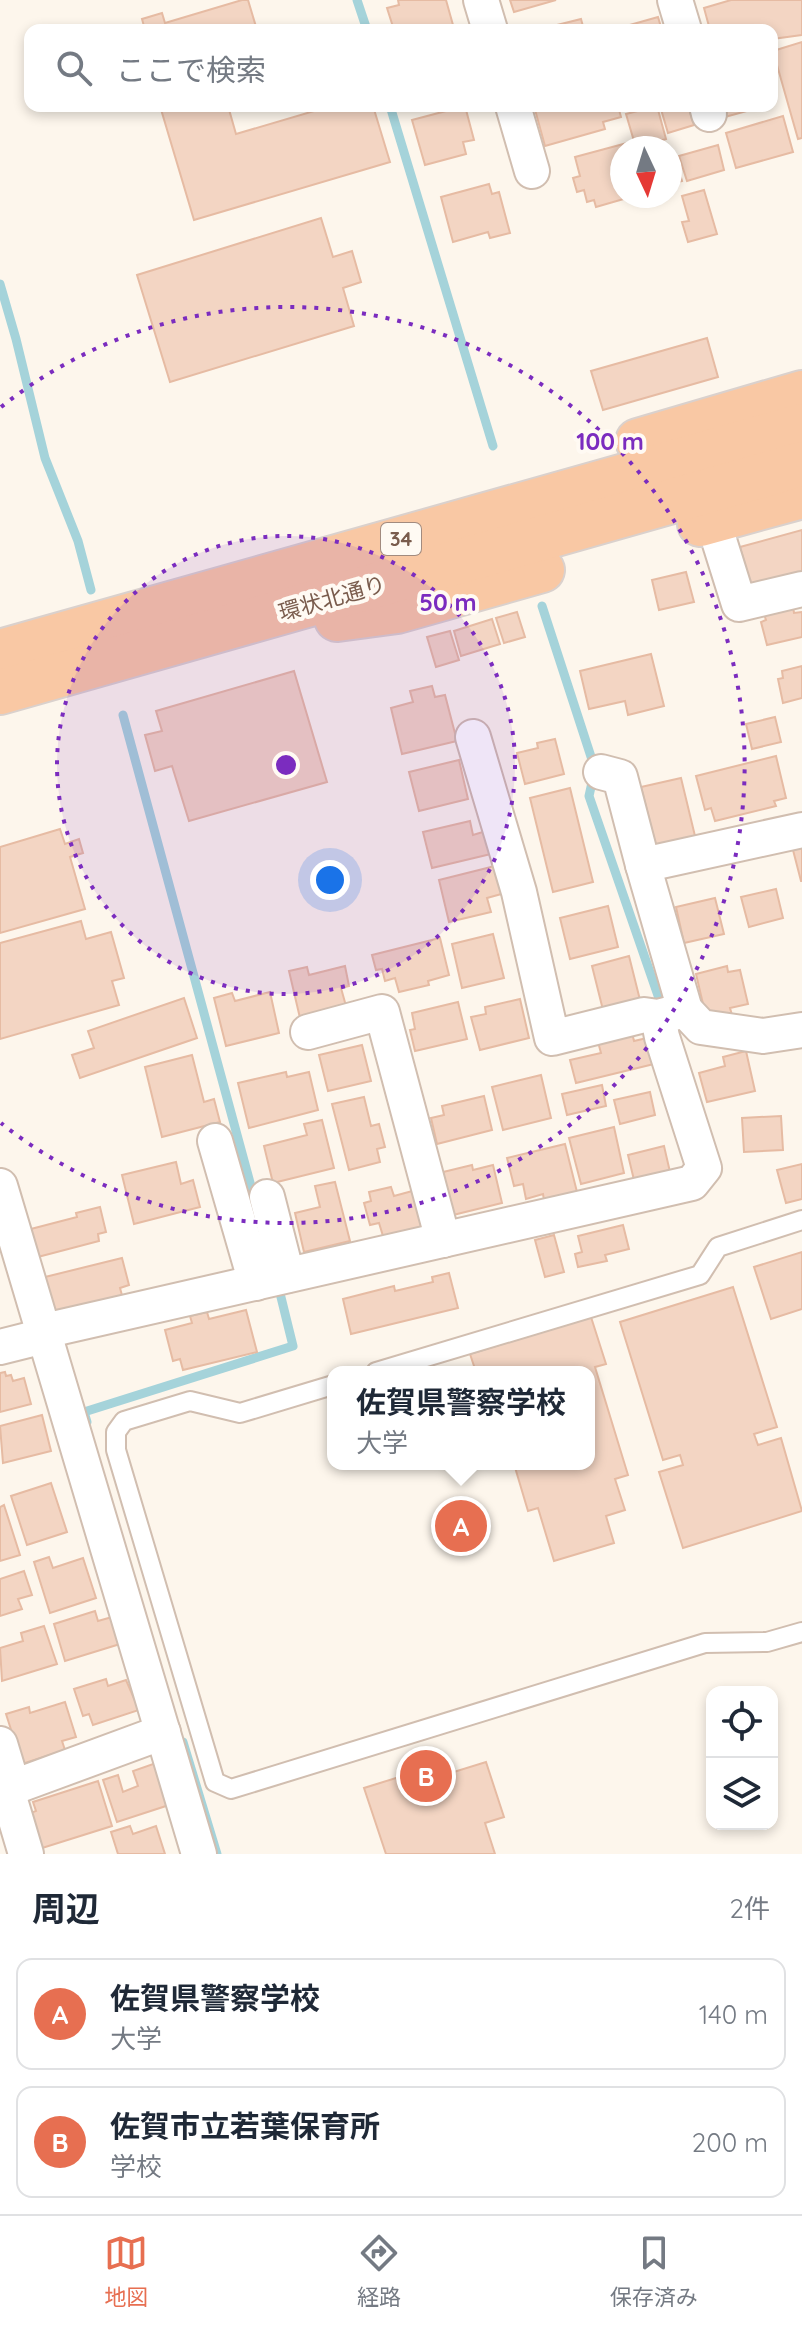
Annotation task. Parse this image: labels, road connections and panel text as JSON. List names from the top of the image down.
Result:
{
  "streets": {
    "highway": ["34", "環状北通り"]
  },
  "north": "bottom",
  "page": {
    "search": "ここで検索",
    "popup": ["佐賀県警察学校", "大学"],
    "pins": ["A", "B"],
    "heading": ["周辺", "2件"],
    "list": [
      {
        "mark": "A",
        "name": "佐賀県警察学校",
        "note": "大学",
        "value": "140 m"
      },
      {
        "mark": "B",
        "name": "佐賀市立若葉保育所",
        "note": "学校",
        "value": "200 m"
      }
    ],
    "nav": ["地図", "経路", "保存済み"]
  },
  "rings": ["100 m", "50 m"]
}
